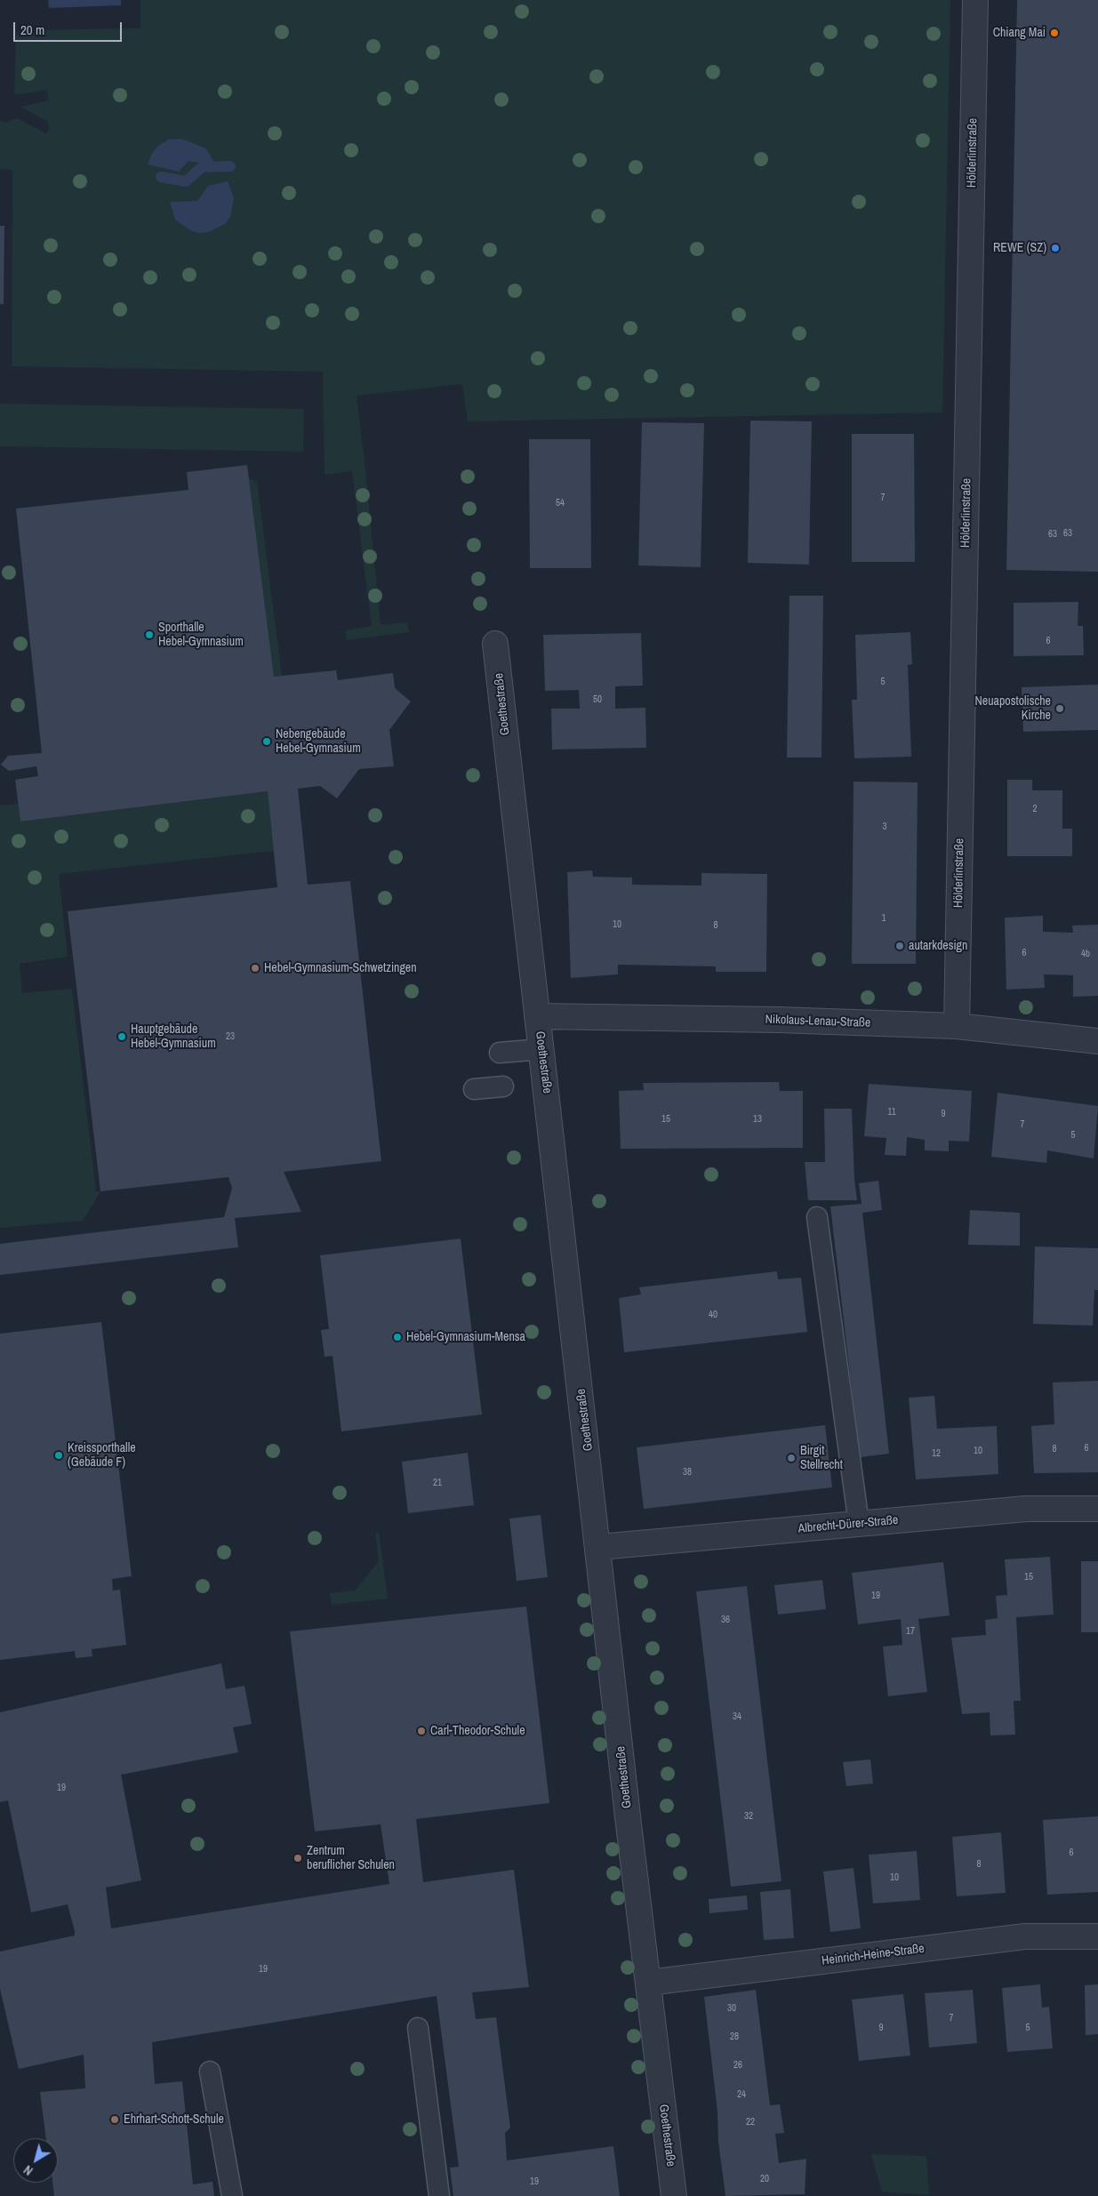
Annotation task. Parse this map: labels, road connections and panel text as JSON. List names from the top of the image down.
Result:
{
  "streets": {
    "street": [
      "Hölderlinstraße",
      "Goethestraße",
      "Nikolaus-Lenau-Straße",
      "Albrecht-Dürer-Straße",
      "Heinrich-Heine-Straße"
    ]
  },
  "crossings": [
    ["Hölderlinstraße", "Nikolaus-Lenau-Straße"],
    ["Goethestraße", "Nikolaus-Lenau-Straße"],
    ["Goethestraße", "Albrecht-Dürer-Straße"],
    ["Goethestraße", "Heinrich-Heine-Straße"]
  ],
  "places": [
    "Chiang Mai",
    "REWE (SZ)",
    "Sporthalle Hebel-Gymnasium",
    "Neuapostolische Kirche",
    "Nebengebäude Hebel-Gymnasium",
    "autarkdesign",
    "Hebel-Gymnasium-Schwetzingen",
    "Hauptgebäude Hebel-Gymnasium",
    "Hebel-Gymnasium-Mensa",
    "Kreissporthalle (Gebäude F)",
    "Birgit Stellrecht",
    "Carl-Theodor-Schule",
    "Zentrum beruflicher Schulen",
    "Ehrhart-Schott-Schule"
  ],
  "house_numbers": [
    "7",
    "54",
    "63",
    "63",
    "6",
    "5",
    "50",
    "2",
    "3",
    "1",
    "10",
    "8",
    "6",
    "4b",
    "23",
    "11",
    "9",
    "15",
    "13",
    "7",
    "5",
    "40",
    "6",
    "8",
    "10",
    "12",
    "38",
    "21",
    "15",
    "19",
    "36",
    "17",
    "34",
    "19",
    "32",
    "6",
    "8",
    "10",
    "19",
    "30",
    "7",
    "9",
    "5",
    "28",
    "26",
    "24",
    "22",
    "20",
    "19"
  ],
  "scale_bar": "20 m",
  "north": "bottom left"
}
